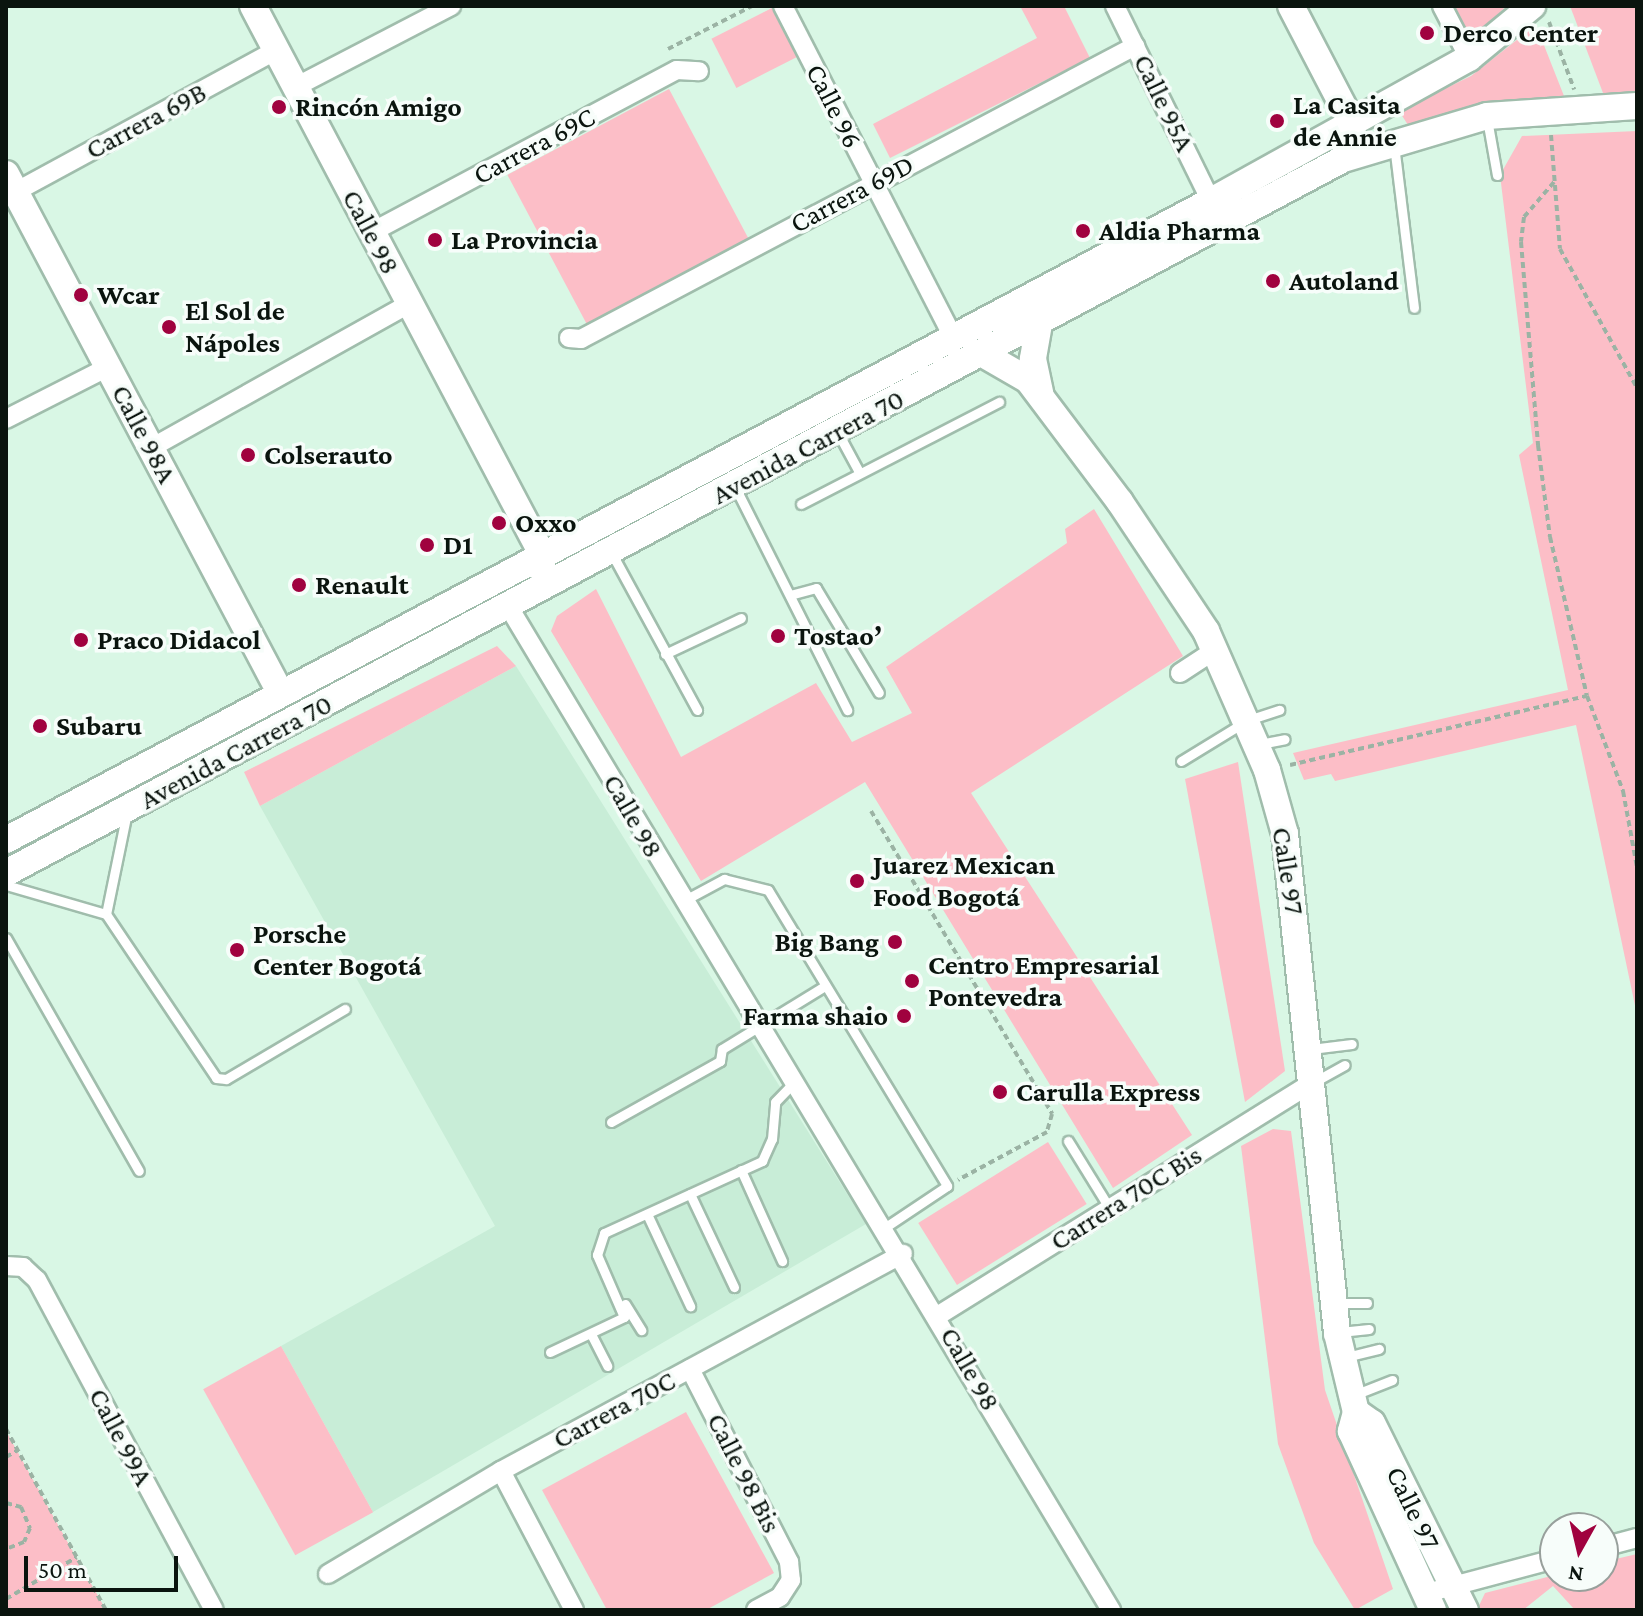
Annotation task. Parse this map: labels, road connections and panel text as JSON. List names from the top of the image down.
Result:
{
  "streets": {
    "street": [
      "Calle 95A",
      "Calle 96",
      "Carrera 69B",
      "Carrera 69C",
      "Carrera 69D",
      "Calle 98",
      "Calle 98A",
      "Avenida Carrera 70",
      "Calle 97",
      "Carrera 70C Bis",
      "Carrera 70C",
      "Calle 99A",
      "Calle 98 Bis"
    ]
  },
  "crossings": [
    ["Calle 95A", "Carrera 69D"],
    ["Calle 95A", "Avenida Carrera 70"],
    ["Calle 96", "Carrera 69D"],
    ["Calle 96", "Avenida Carrera 70"],
    ["Carrera 69B", "Calle 98"],
    ["Carrera 69B", "Calle 98A"],
    ["Carrera 69C", "Calle 98"],
    ["Calle 98", "Avenida Carrera 70"],
    ["Calle 98", "Carrera 70C Bis"],
    ["Calle 98", "Carrera 70C"],
    ["Calle 98A", "Avenida Carrera 70"],
    ["Avenida Carrera 70", "Calle 97"],
    ["Calle 97", "Carrera 70C Bis"],
    ["Carrera 70C", "Calle 98 Bis"]
  ],
  "places": [
    "Derco Center",
    "Rincón Amigo",
    "La Casita de Annie",
    "Aldia Pharma",
    "La Provincia",
    "Autoland",
    "Wcar",
    "El Sol de Nápoles",
    "Colserauto",
    "Oxxo",
    "D1",
    "Renault",
    "Tostao’",
    "Praco Didacol",
    "Subaru",
    "Juarez Mexican Food Bogotá",
    "Big Bang",
    "Porsche Center Bogotá",
    "Centro Empresarial Pontevedra",
    "Farma shaio",
    "Carulla Express"
  ],
  "scale_bar": "50 m",
  "north": "bottom"
}
